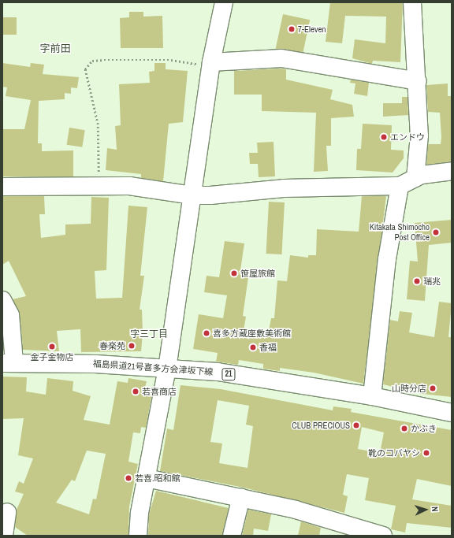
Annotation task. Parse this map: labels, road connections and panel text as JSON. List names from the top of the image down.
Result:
{
  "streets": {
    "street": ["福島県道21号喜多方会津坂下線", "21"]
  },
  "districts": ["字前田", "字三丁目"],
  "places": [
    "7-Eleven",
    "エンドウ",
    "Kitakata Shimocho Post Office",
    "笹屋旅館",
    "瑞兆",
    "喜多方蔵座敷美術館",
    "春楽苑",
    "金子金物店",
    "香福",
    "山時分店",
    "若喜商店",
    "CLUB PRECIOUS",
    "かぶき",
    "靴のコバヤシ",
    "若喜.昭和館"
  ],
  "north": "right"
}
